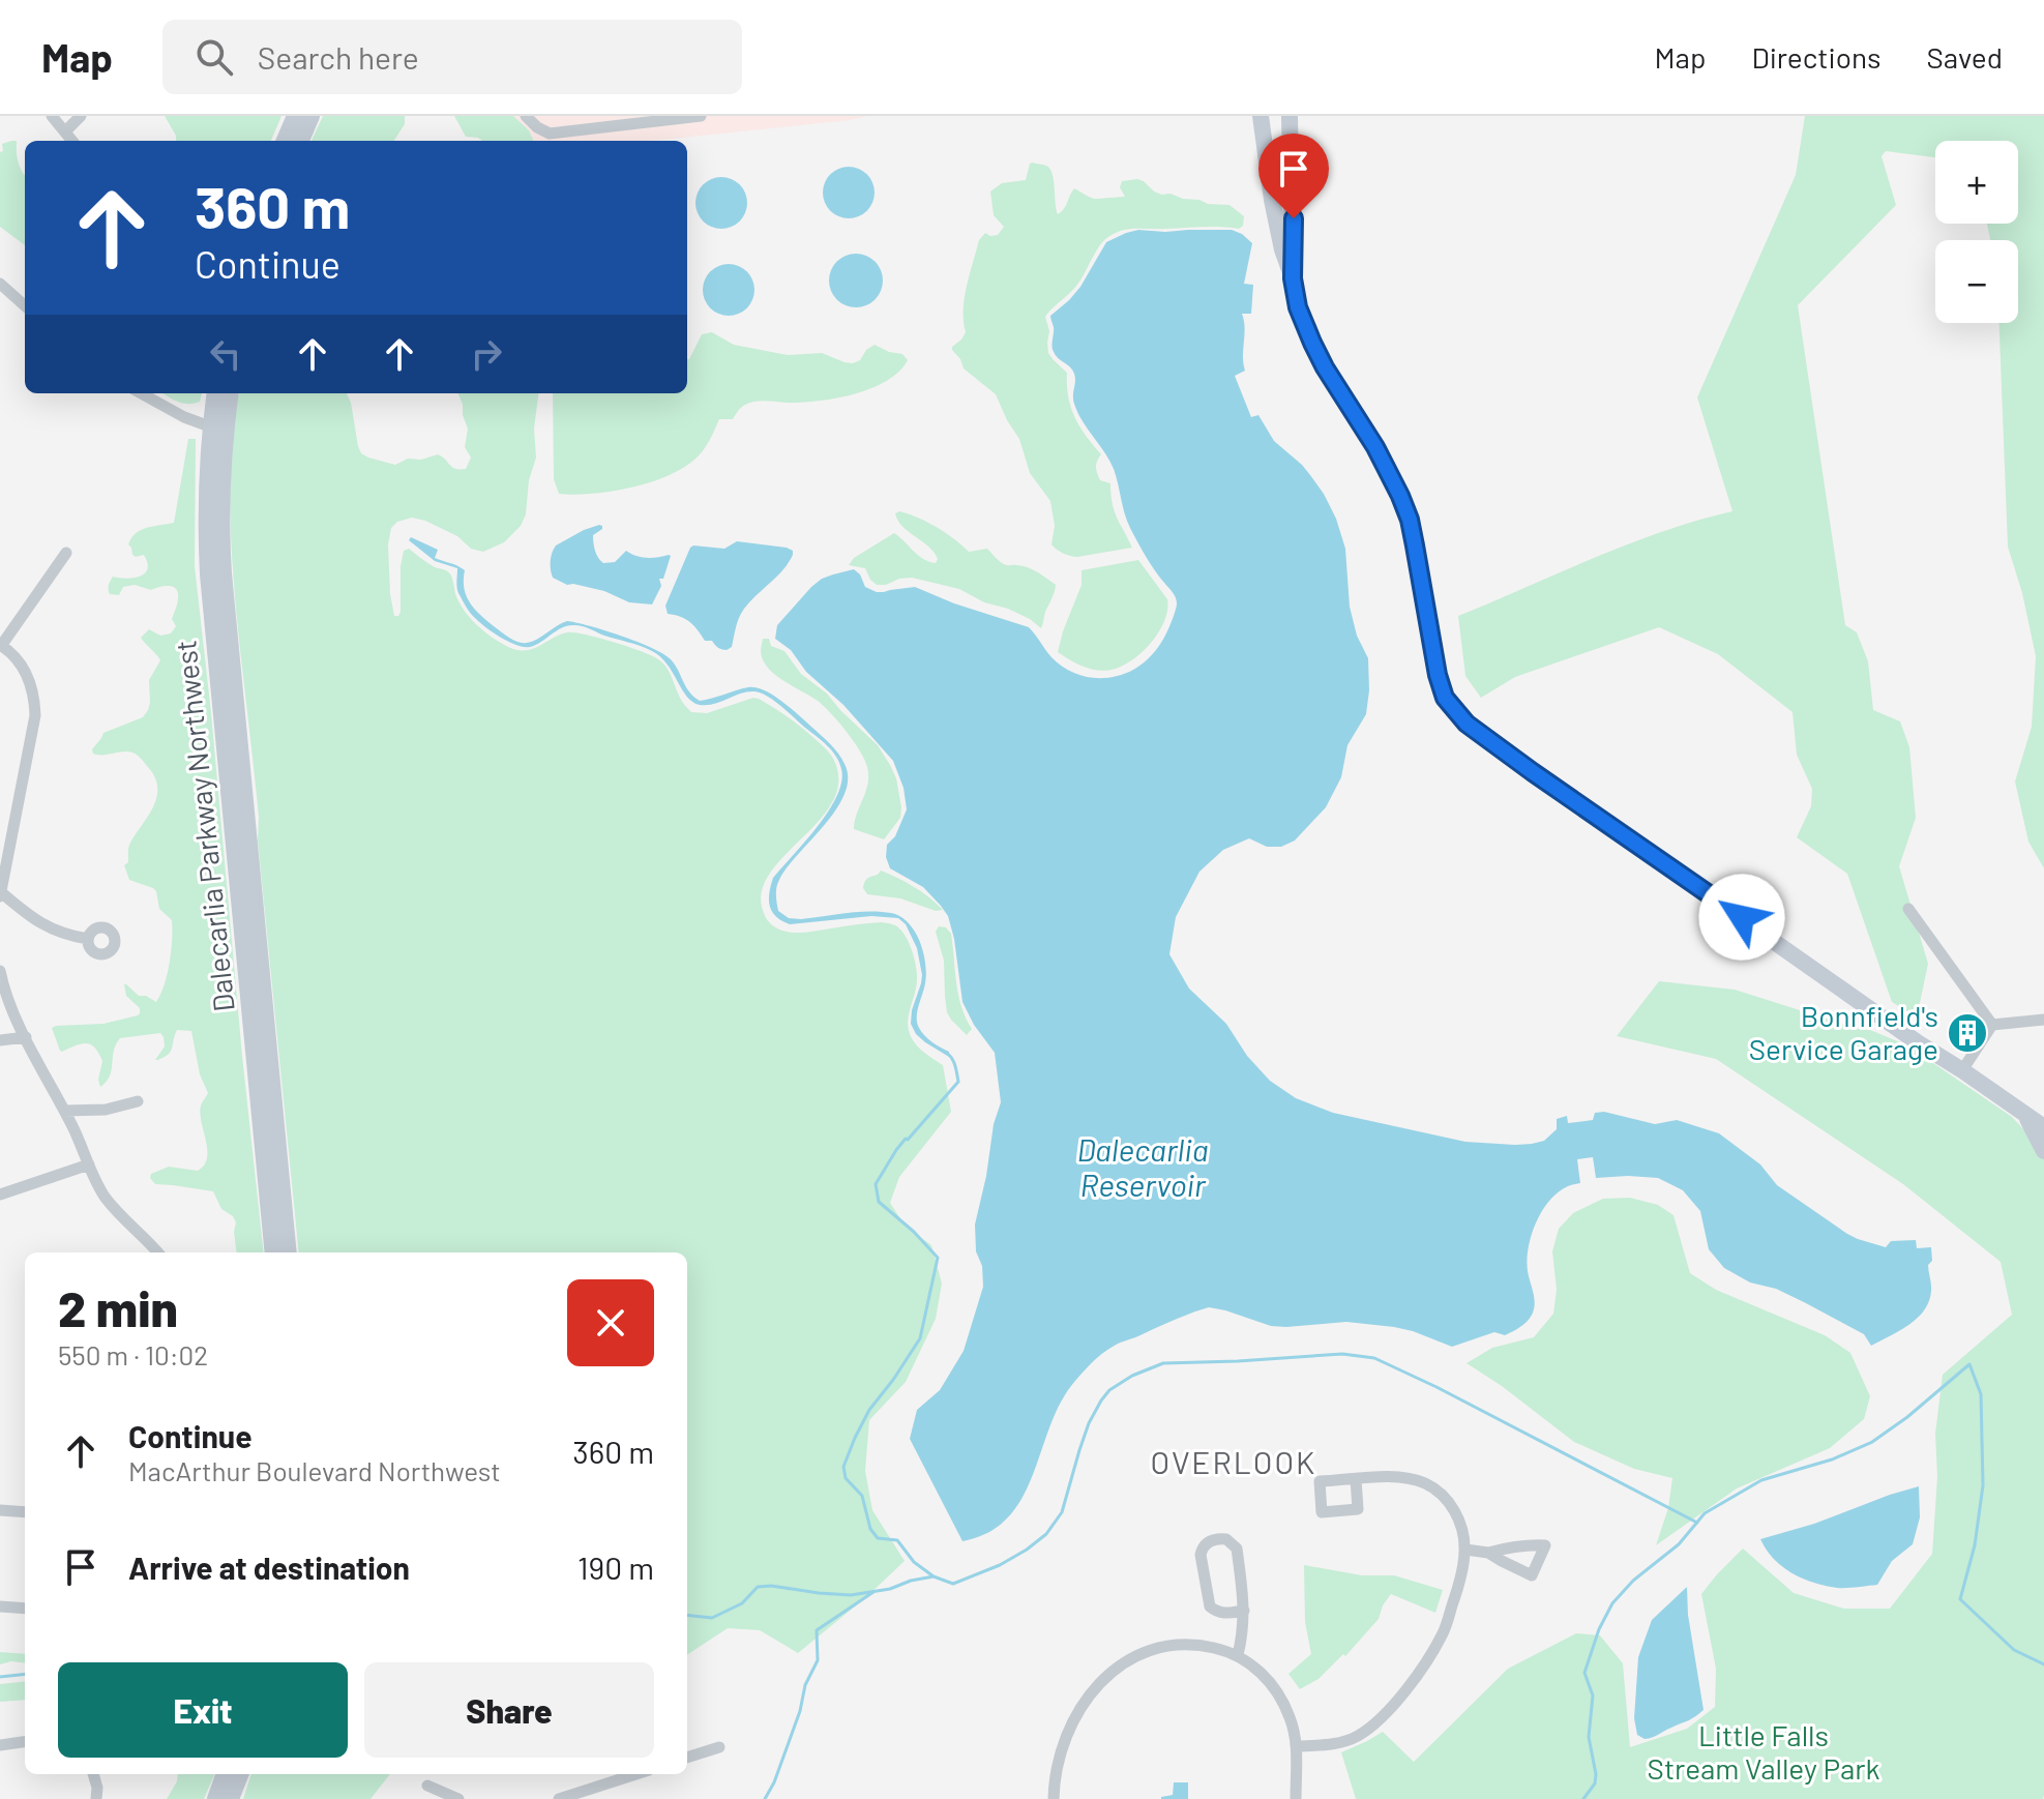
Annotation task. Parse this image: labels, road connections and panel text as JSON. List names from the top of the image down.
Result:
{
  "streets": {
    "main road": ["Dalecarlia Parkway Northwest"]
  },
  "districts": ["OVERLOOK"],
  "water": ["Dalecarlia Reservoir"],
  "parks": ["Little Falls Stream Valley Park"],
  "places": {
    "building": ["Bonnfield's Service Garage"]
  },
  "page": {
    "header": "Map",
    "search": "Search here",
    "nav": ["Map", "Directions", "Saved"],
    "map_buttons": ["+", "−"],
    "turn": ["360 m", "Continue"],
    "heading": ["2 min", "550 m · 10:02"],
    "list": [
      {
        "name": "Continue",
        "note": "MacArthur Boulevard Northwest",
        "value": "360 m"
      },
      {
        "name": "Arrive at destination",
        "value": "190 m"
      }
    ],
    "buttons": ["Exit", "Share"]
  }
}
